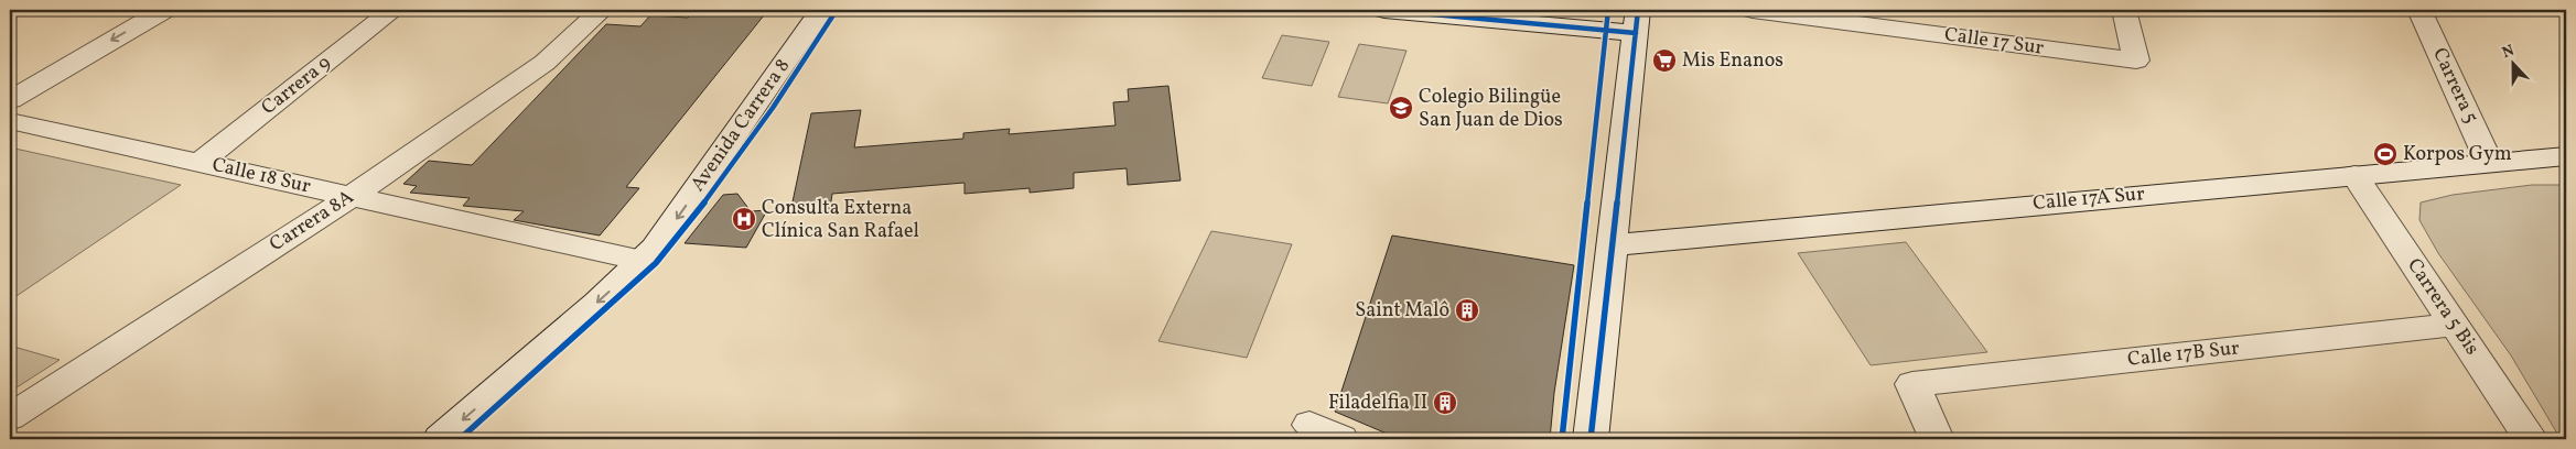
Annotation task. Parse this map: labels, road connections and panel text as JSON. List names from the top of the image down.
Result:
{
  "streets": {
    "street": [
      "Calle 17 Sur",
      "Carrera 9",
      "Carrera 5",
      "Avenida Carrera 8",
      "Calle 18 Sur",
      "Calle 17A Sur",
      "Carrera 8A",
      "Carrera 5 Bis",
      "Calle 17B Sur"
    ]
  },
  "crossings": [
    ["Carrera 9", "Calle 18 Sur"],
    ["Carrera 5", "Calle 17A Sur"],
    ["Avenida Carrera 8", "Calle 18 Sur"],
    ["Calle 18 Sur", "Carrera 8A"],
    ["Calle 17A Sur", "Carrera 5 Bis"],
    ["Carrera 5 Bis", "Calle 17B Sur"]
  ],
  "one_way": ["Avenida Carrera 8"],
  "places": {
    "supermarket": ["Mis Enanos"],
    "school or university": ["Colegio Bilingüe San Juan de Dios"],
    "sports": ["Korpos Gym"],
    "hospital": ["Consulta Externa Clínica San Rafael"],
    "building": ["Saint Malô", "Filadelfia II"]
  },
  "north": "top"
}
